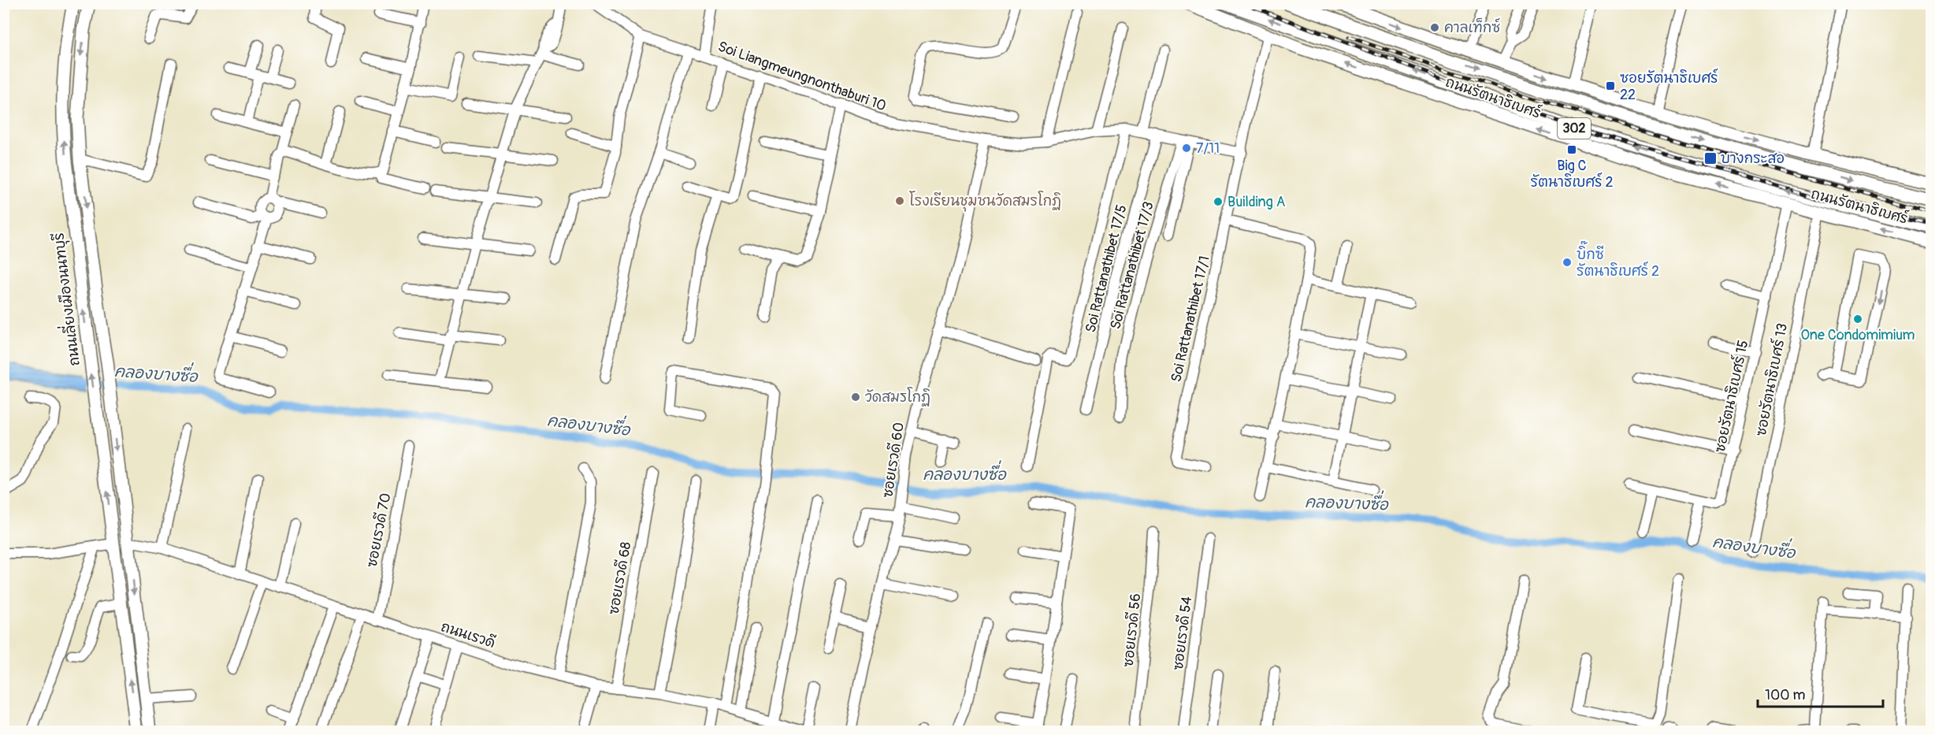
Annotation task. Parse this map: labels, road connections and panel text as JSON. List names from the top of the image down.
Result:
{
  "streets": {
    "main road": ["ถนนรัตนาธิเบศร์", "302", "ถนนเลี่ยงเมืองนนทบุรี"],
    "street": [
      "Soi Liangmeungnonthaburi 10",
      "Soi Rattanathibet 17/3",
      "Soi Rattanathibet 17/5",
      "Soi Rattanathibet 17/1",
      "ซอยรัตนาธิเบศร์ 13",
      "ซอยรัตนาธิเบศร์ 15",
      "ซอยเรวดี 60",
      "ซอยเรวดี 70",
      "ซอยเรวดี 68",
      "ซอยเรวดี 56",
      "ซอยเรวดี 54",
      "ถนนเรวดี"
    ]
  },
  "crossings": [
    ["Soi Liangmeungnonthaburi 10", "Soi Rattanathibet 17/3"],
    ["Soi Liangmeungnonthaburi 10", "Soi Rattanathibet 17/5"],
    ["Soi Liangmeungnonthaburi 10", "Soi Rattanathibet 17/1"],
    ["Soi Liangmeungnonthaburi 10", "ซอยเรวดี 60"],
    ["ถนนรัตนาธิเบศร์", "Soi Rattanathibet 17/1"],
    ["ถนนรัตนาธิเบศร์", "ซอยรัตนาธิเบศร์ 13"],
    ["ถนนรัตนาธิเบศร์", "ซอยรัตนาธิเบศร์ 15"],
    ["ซอยเรวดี 70", "ถนนเรวดี"],
    ["ซอยเรวดี 68", "ถนนเรวดี"]
  ],
  "water": ["คลองบางซื่อ"],
  "places": {
    "other": [
      "คาลเท็กซ์",
      "7/11",
      "โรงเรียนชุมชนวัดสมรโกฏิ",
      "Building A",
      "บิ๊กซี รัตนาธิเบศร์ 2",
      "One Condomimium",
      "วัดสมรโกฏิ"
    ],
    "transit": ["ซอยรัตนาธิเบศร์ 22", "Big C รัตนาธิเบศร์ 2", "บางกระสอ"]
  },
  "scale_bar": "100 m"
}
